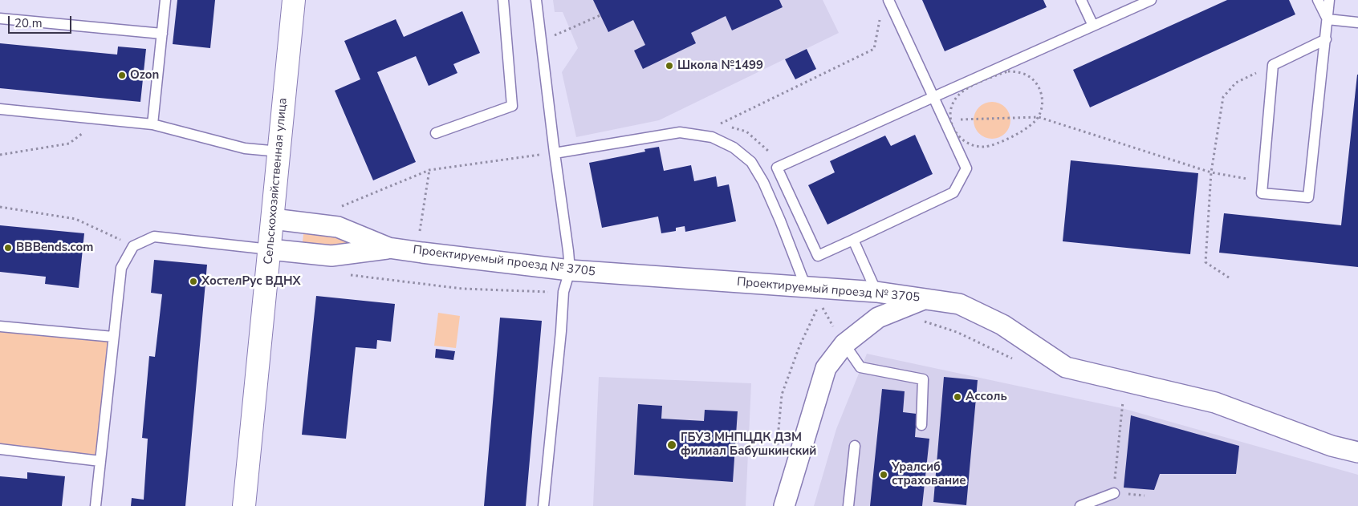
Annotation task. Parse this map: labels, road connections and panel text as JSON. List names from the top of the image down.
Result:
{
  "streets": {
    "main road": ["Сельскохозяйственная улица"],
    "street": ["Проектируемый проезд № 3705"]
  },
  "crossings": [
    ["Сельскохозяйственная улица", "Проектируемый проезд № 3705"]
  ],
  "places": [
    "Школа №1499",
    "Ozon",
    "BBBends.com",
    "ХостелРус ВДНХ",
    "Ассоль",
    "ГБУЗ МНПЦДК ДЗМ филиал Бабушкинский",
    "Уралсиб страхование"
  ],
  "scale_bar": "20 m"
}
